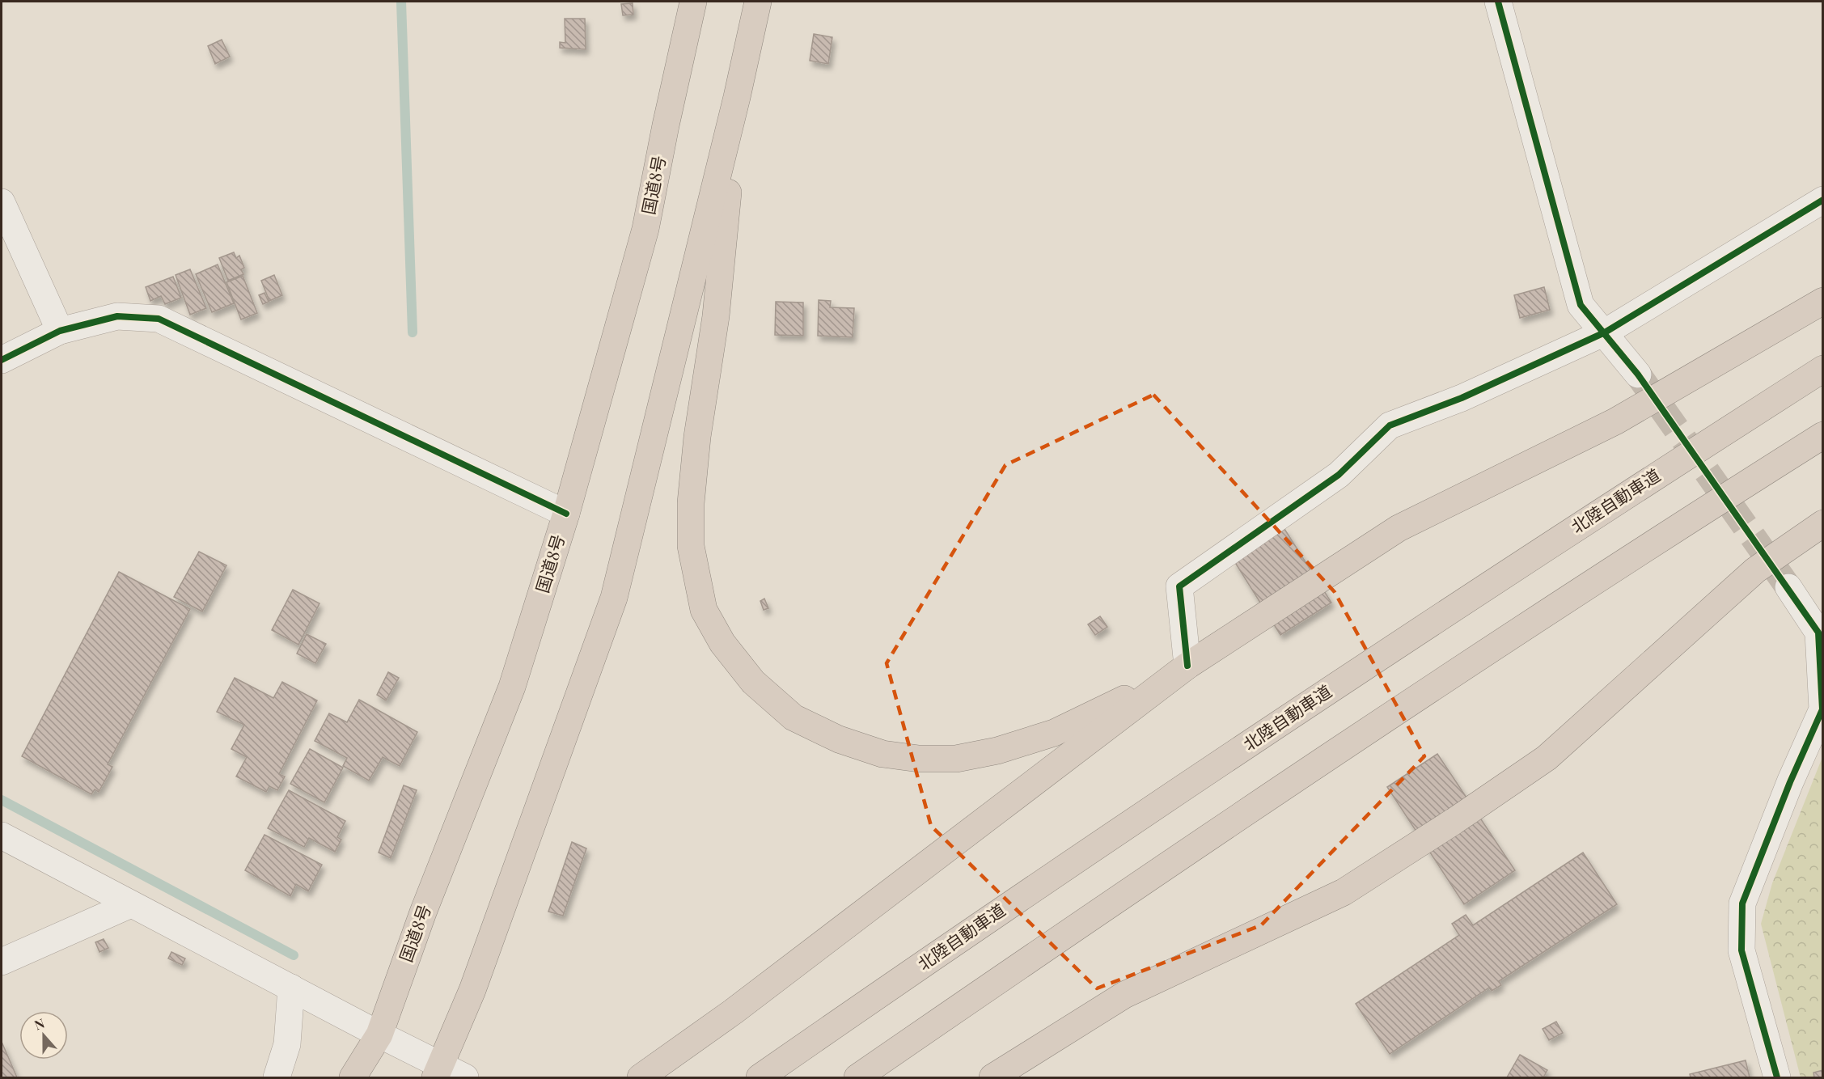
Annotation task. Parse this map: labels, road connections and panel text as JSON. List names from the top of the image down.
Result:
{
  "streets": {
    "highway": ["国道8号", "北陸自動車道"]
  },
  "north": "top"
}
